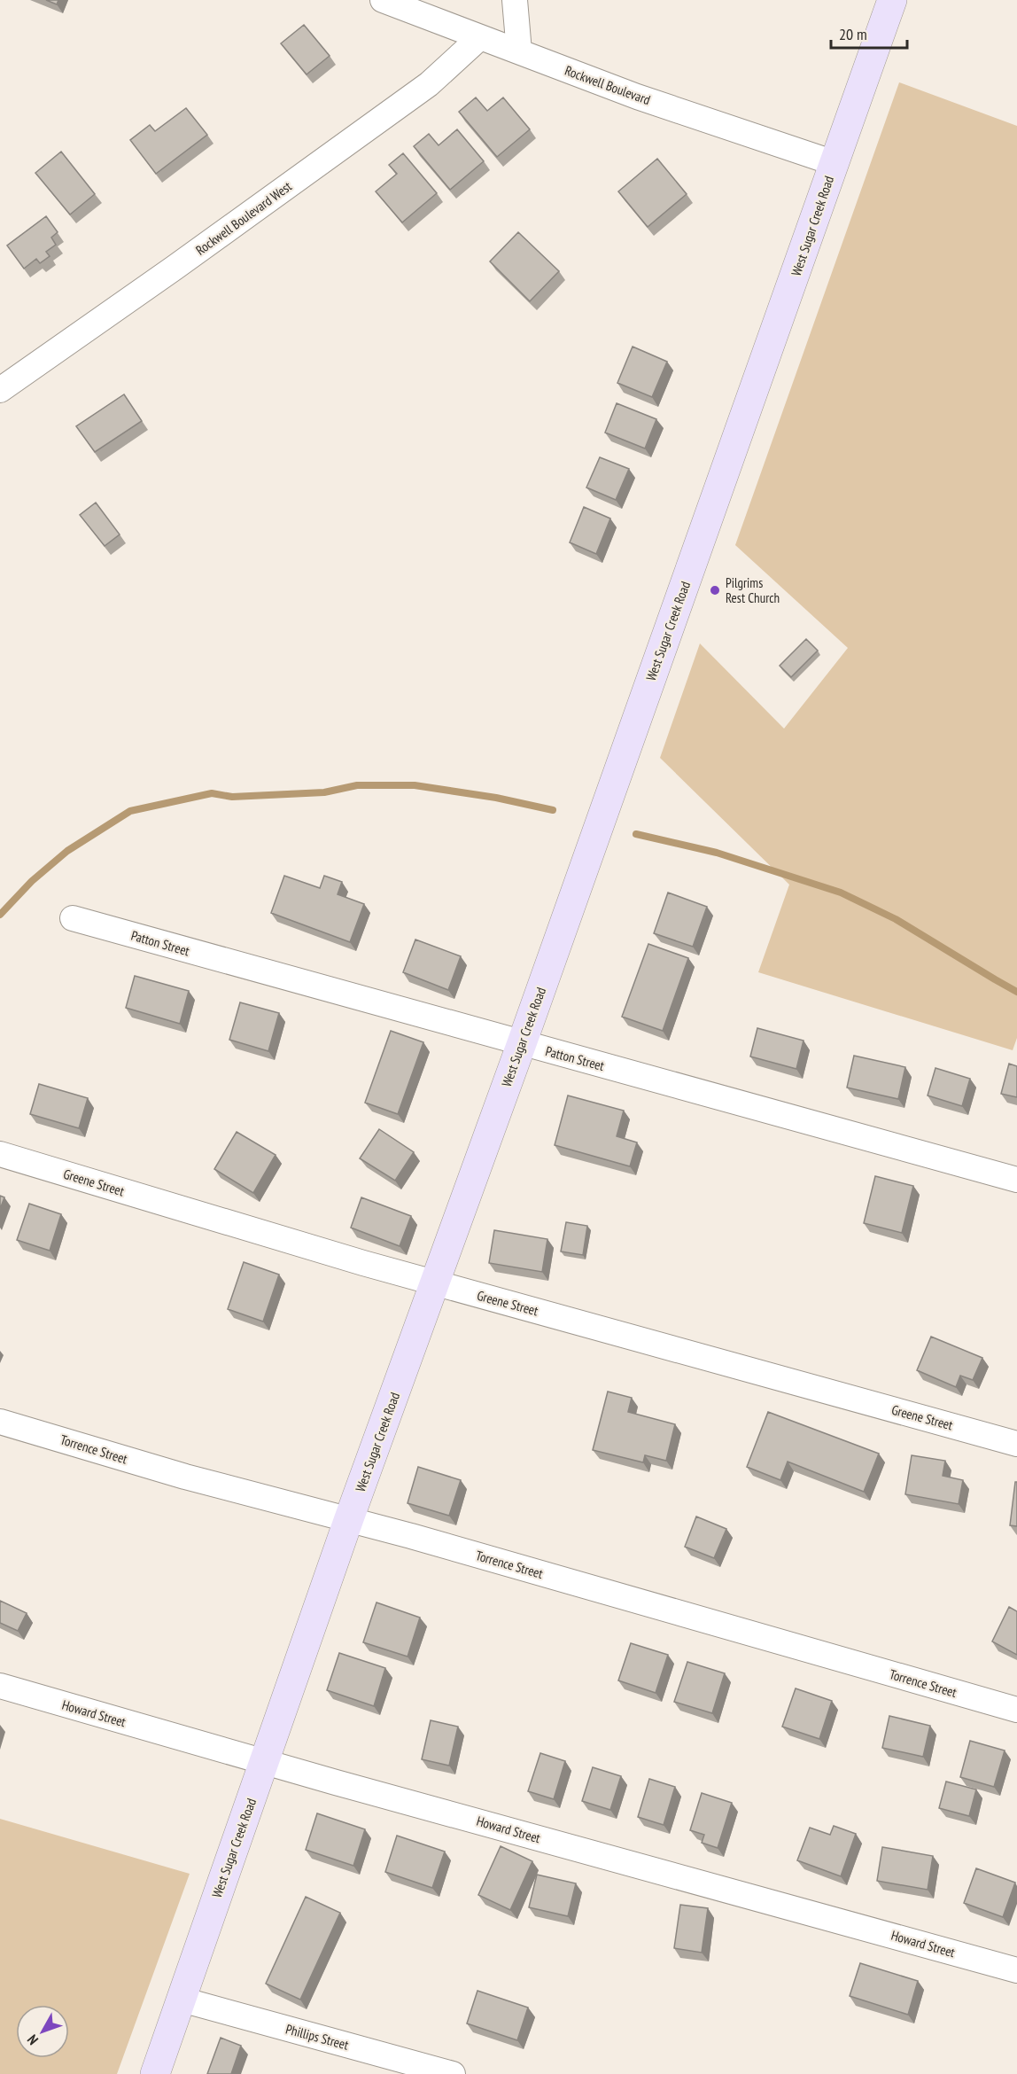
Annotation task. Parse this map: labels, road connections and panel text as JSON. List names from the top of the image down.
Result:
{
  "streets": {
    "main road": ["West Sugar Creek Road"],
    "street": [
      "Rockwell Boulevard",
      "Rockwell Boulevard West",
      "Patton Street",
      "Greene Street",
      "Torrence Street",
      "Howard Street",
      "Phillips Street"
    ]
  },
  "crossings": [
    ["Rockwell Boulevard", "Rockwell Boulevard West"],
    ["Rockwell Boulevard", "West Sugar Creek Road"],
    ["West Sugar Creek Road", "Patton Street"],
    ["West Sugar Creek Road", "Greene Street"],
    ["West Sugar Creek Road", "Torrence Street"],
    ["West Sugar Creek Road", "Howard Street"],
    ["West Sugar Creek Road", "Phillips Street"]
  ],
  "places": ["Pilgrims Rest Church"],
  "scale_bar": "20 m",
  "north": "bottom left"
}
